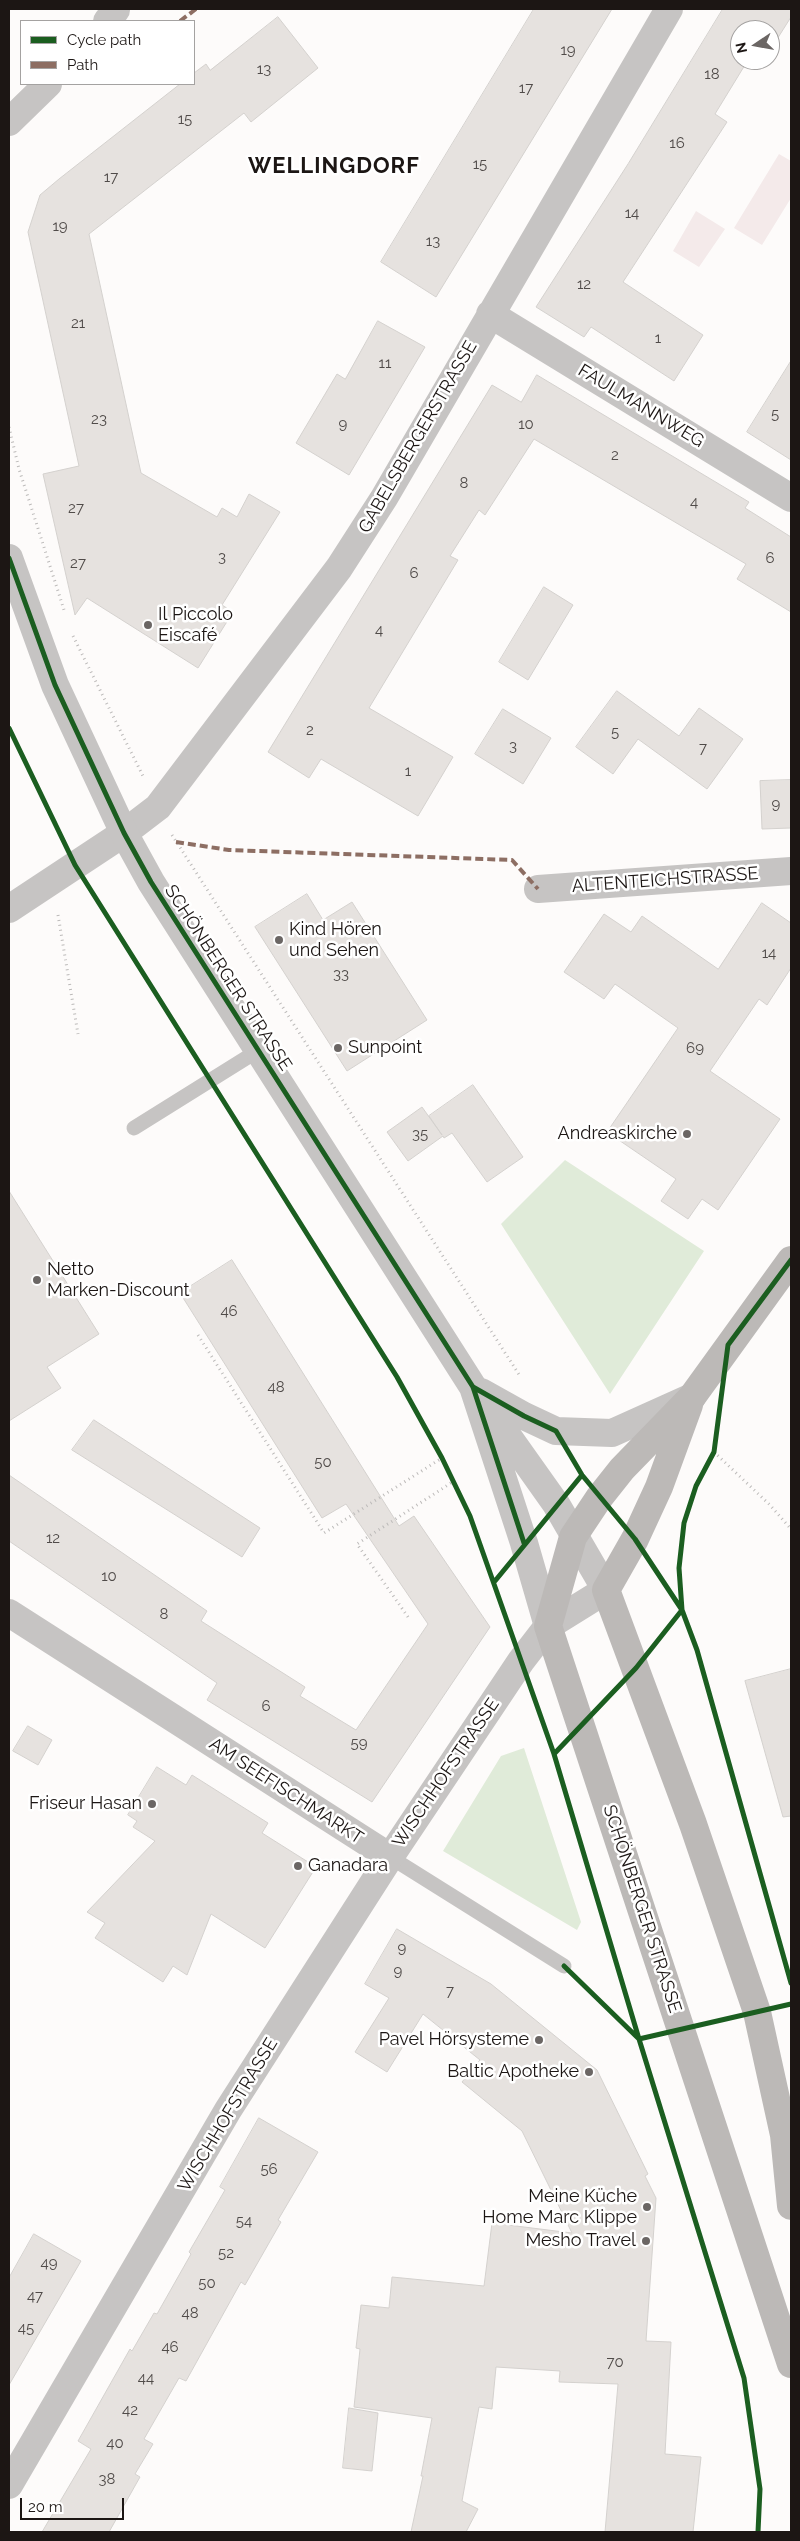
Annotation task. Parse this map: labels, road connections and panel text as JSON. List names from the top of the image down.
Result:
{
  "streets": {
    "main road": ["SCHÖNBERGER STRASSE", "WISCHHOFSTRASSE"],
    "street": [
      "FAULMANNWEG",
      "GABELSBERGERSTRASSE",
      "ALTENTEICHSTRASSE",
      "AM SEEFISCHMARKT"
    ]
  },
  "crossings": [
    ["FAULMANNWEG", "GABELSBERGERSTRASSE"],
    ["GABELSBERGERSTRASSE", "SCHÖNBERGER STRASSE"],
    ["SCHÖNBERGER STRASSE", "WISCHHOFSTRASSE"],
    ["WISCHHOFSTRASSE", "AM SEEFISCHMARKT"]
  ],
  "districts": ["WELLINGDORF"],
  "places": [
    "Il Piccolo Eiscafé",
    "Kind Hören und Sehen",
    "Sunpoint",
    "Andreaskirche",
    "Netto Marken-Discount",
    "Friseur Hasan",
    "Ganadara",
    "Pavel Hörsysteme",
    "Baltic Apotheke",
    "Meine Küche Home Marc Klippe",
    "Mesho Travel"
  ],
  "house_numbers": [
    "19",
    "13",
    "18",
    "17",
    "15",
    "16",
    "15",
    "17",
    "14",
    "19",
    "13",
    "12",
    "21",
    "1",
    "11",
    "5",
    "23",
    "9",
    "10",
    "2",
    "8",
    "4",
    "27",
    "3",
    "6",
    "27",
    "6",
    "4",
    "2",
    "5",
    "3",
    "7",
    "1",
    "9",
    "14",
    "33",
    "69",
    "35",
    "46",
    "48",
    "50",
    "12",
    "10",
    "8",
    "6",
    "59",
    "9",
    "9",
    "7",
    "56",
    "54",
    "52",
    "49",
    "50",
    "47",
    "48",
    "45",
    "46",
    "70",
    "44",
    "42",
    "40",
    "38"
  ],
  "legend": ["Cycle path", "Path"],
  "scale_bar": "20 m",
  "north": "left"
}
